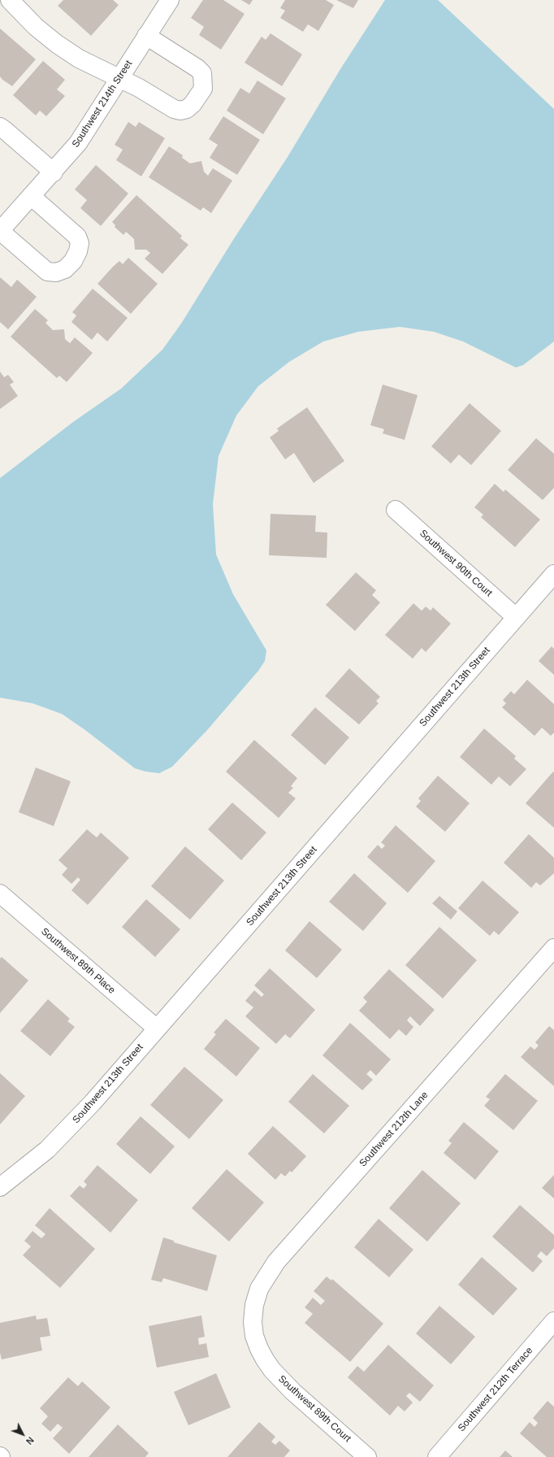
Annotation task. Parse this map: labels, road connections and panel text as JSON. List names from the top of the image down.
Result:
{
  "streets": {
    "street": [
      "Southwest 214th Street",
      "Southwest 90th Court",
      "Southwest 213th Street",
      "Southwest 89th Place",
      "Southwest 212th Lane",
      "Southwest 212th Terrace",
      "Southwest 89th Court"
    ]
  },
  "crossings": [
    ["Southwest 90th Court", "Southwest 213th Street"],
    ["Southwest 213th Street", "Southwest 89th Place"],
    ["Southwest 212th Lane", "Southwest 89th Court"]
  ],
  "north": "bottom right"
}
